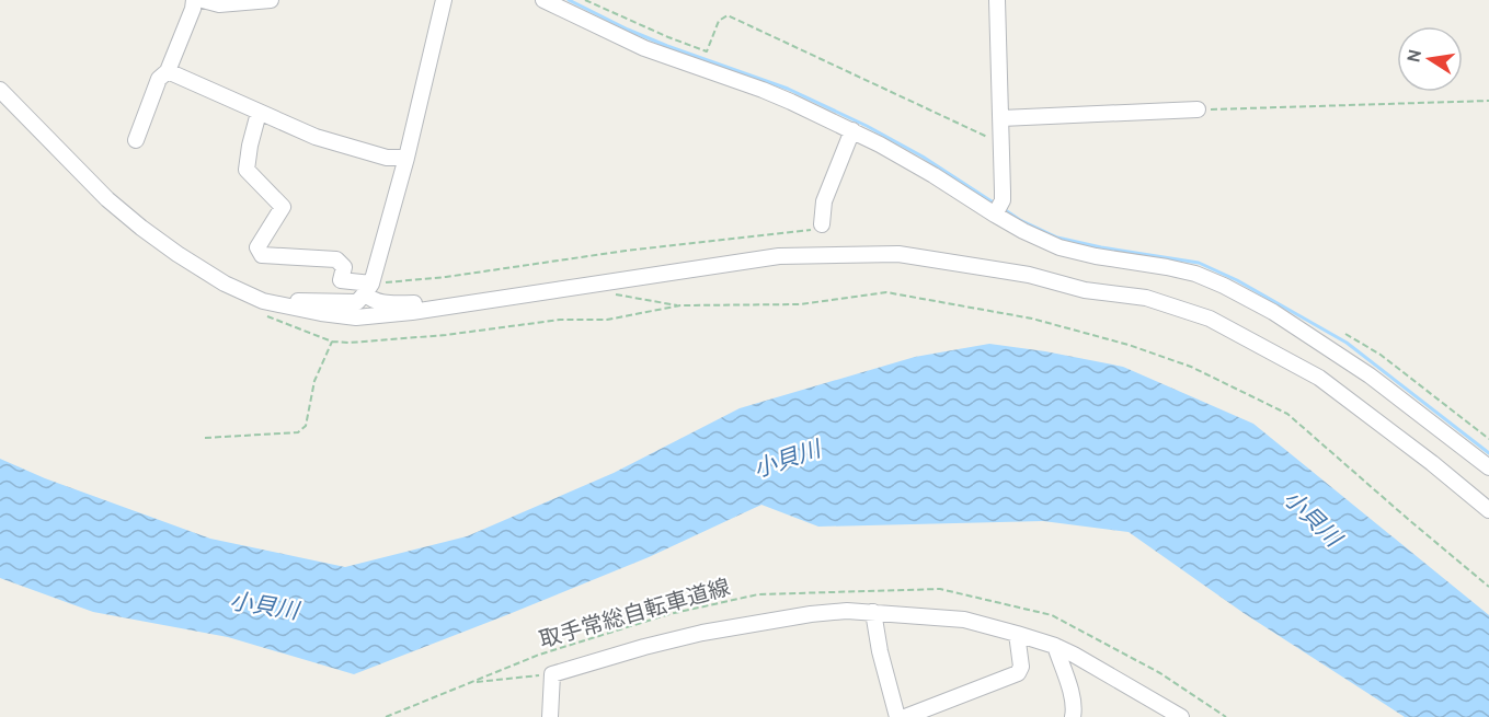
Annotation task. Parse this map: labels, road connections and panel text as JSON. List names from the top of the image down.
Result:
{
  "streets": {
    "path": ["取手常総自転車道線"]
  },
  "water": ["小貝川"],
  "north": "left"
}
